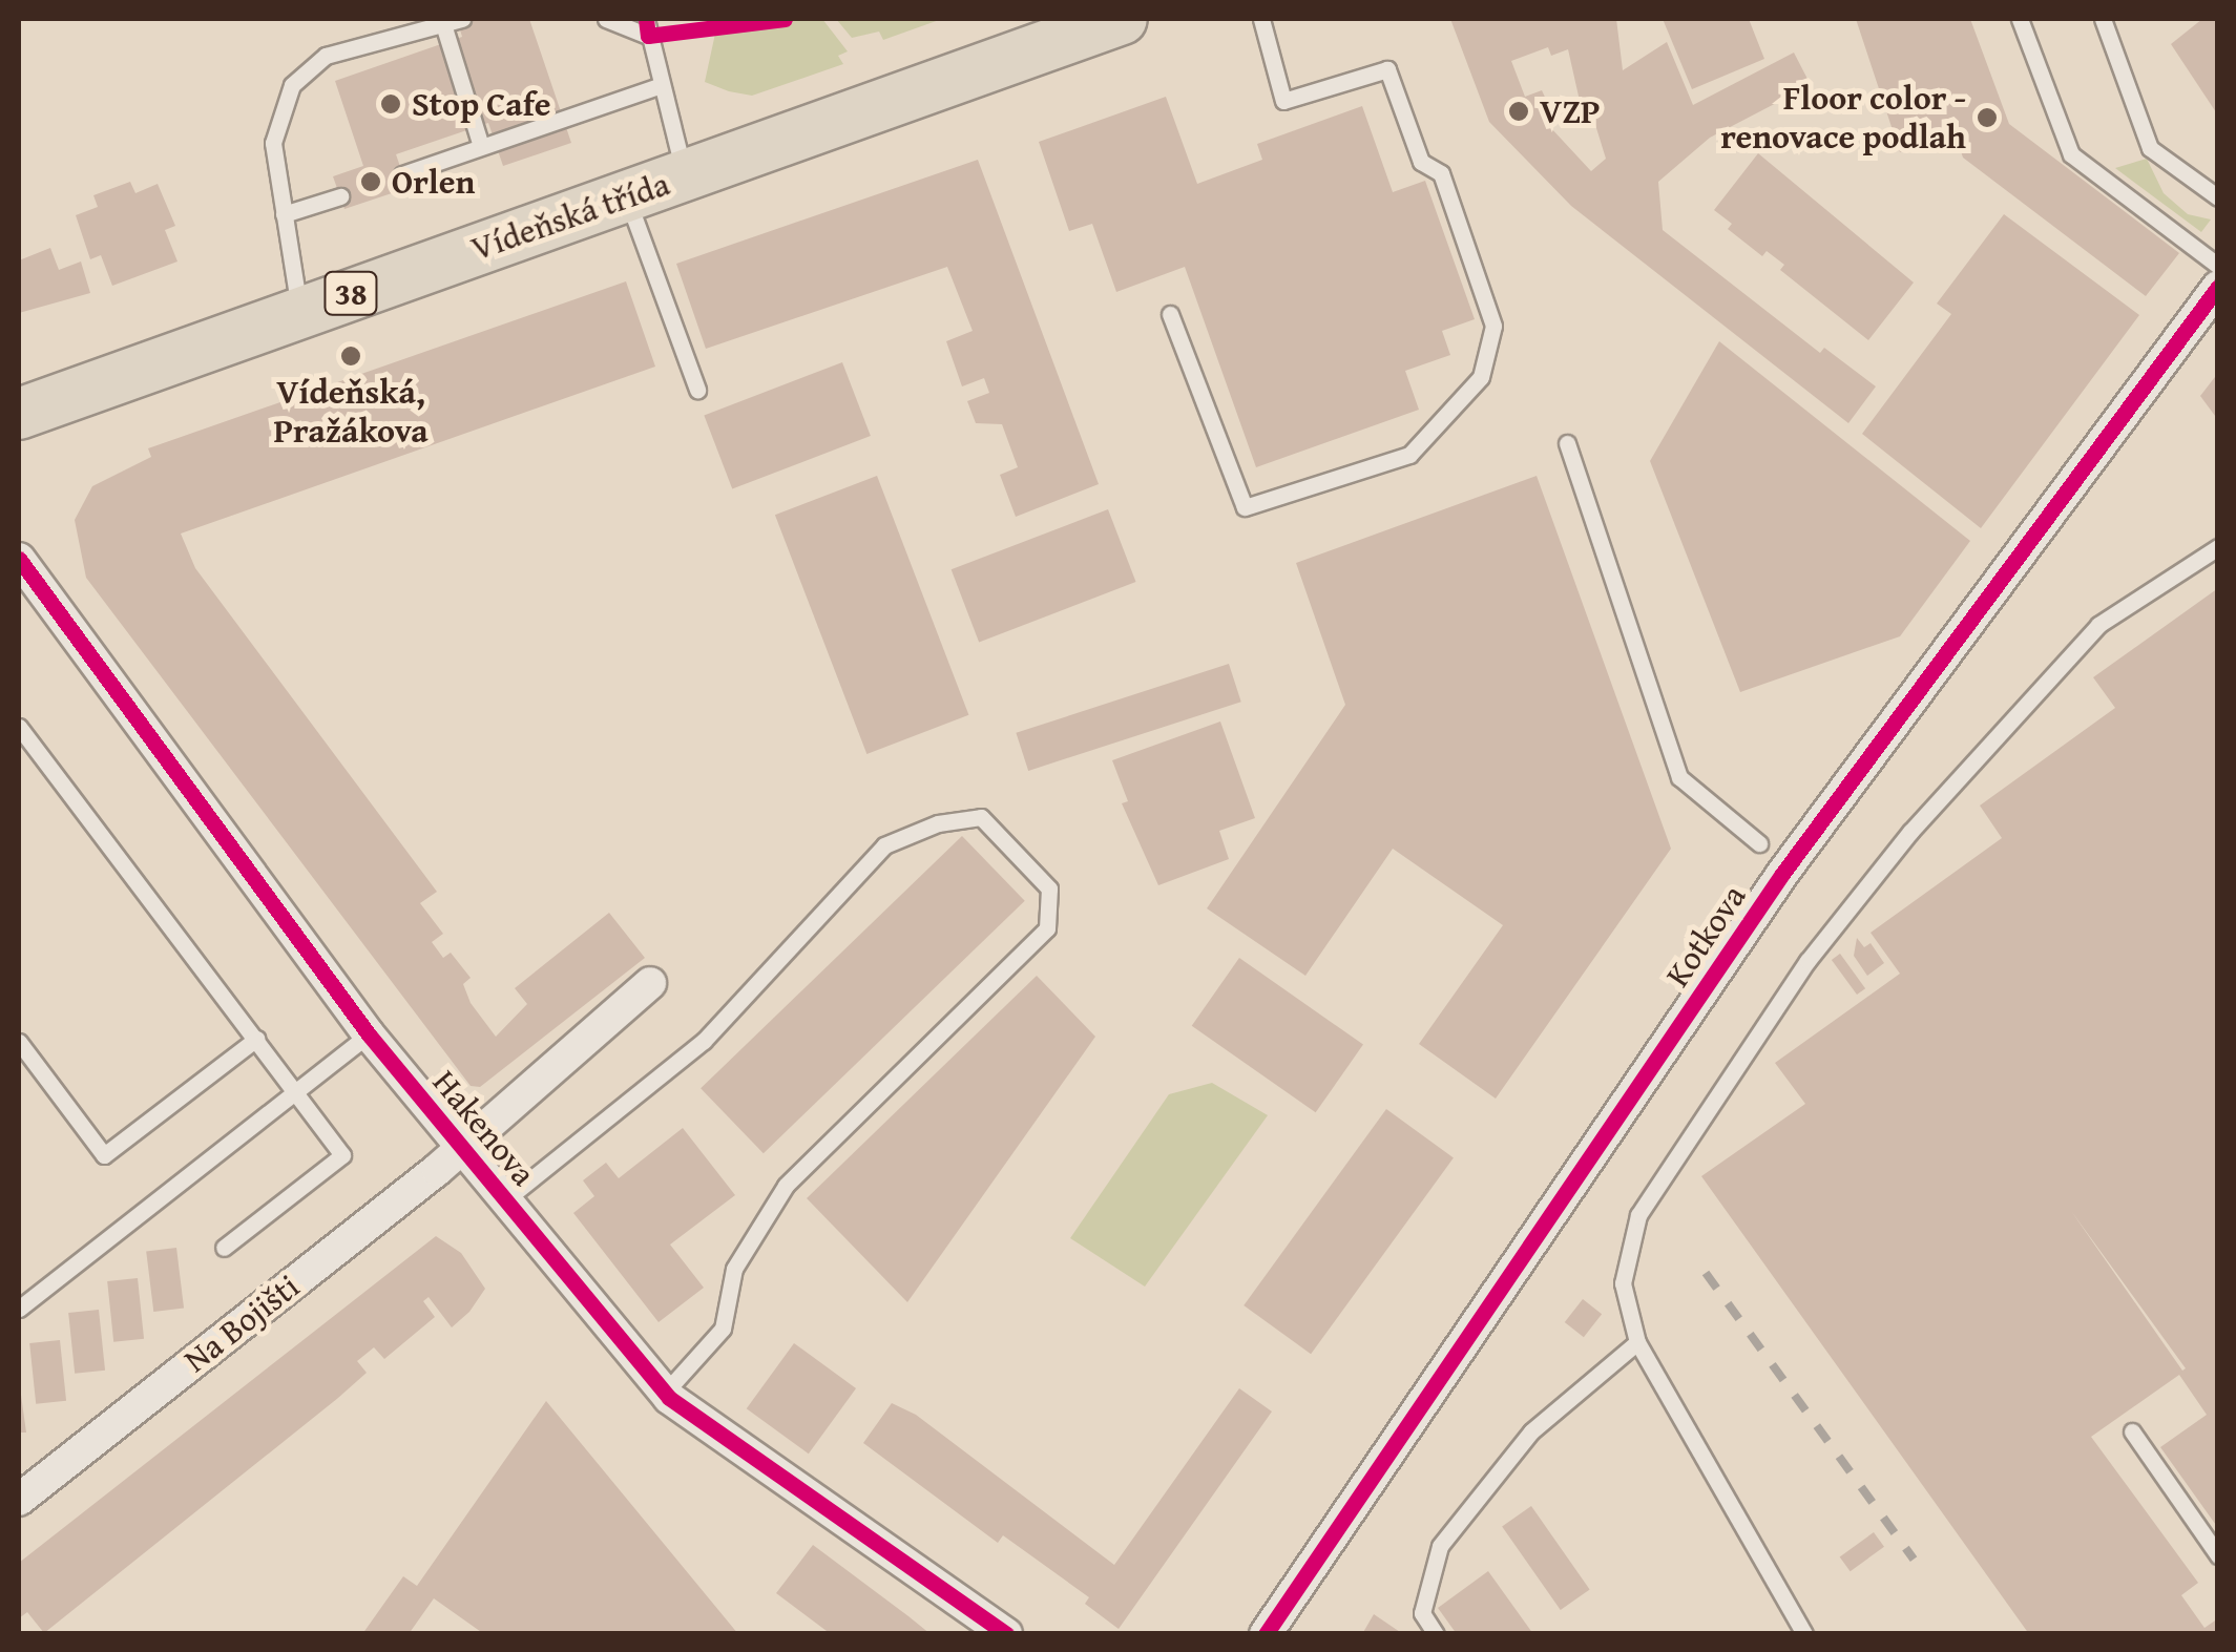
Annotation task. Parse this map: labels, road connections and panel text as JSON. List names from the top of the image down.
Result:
{
  "streets": {
    "main road": ["Vídeňská třída", "38"],
    "street": ["Kotkova", "Hakenova", "Na Bojišti"]
  },
  "crossings": [
    ["Hakenova", "Na Bojišti"]
  ],
  "places": [
    "Stop Cafe",
    "VZP",
    "Floor color - renovace podlah",
    "Orlen",
    "Vídeňská, Pražákova"
  ]
}
